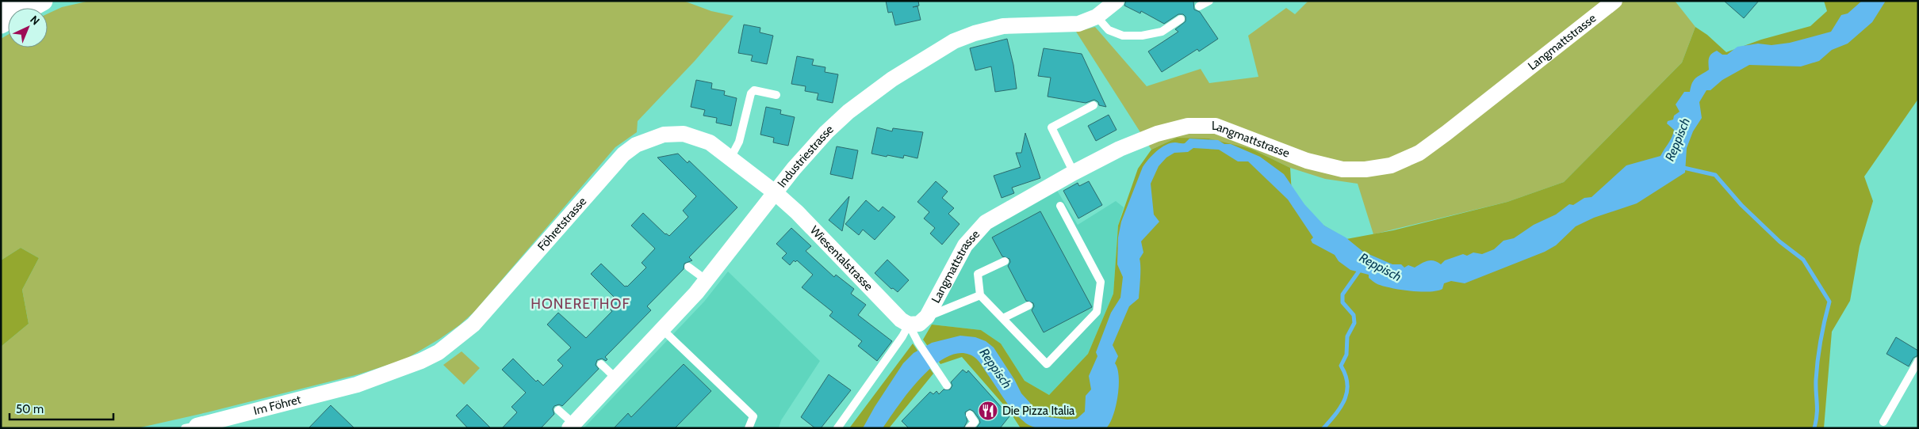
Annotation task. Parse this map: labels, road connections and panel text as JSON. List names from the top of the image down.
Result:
{
  "streets": {
    "street": [
      "Langmattstrasse",
      "Industriestrasse",
      "Föhretstrasse",
      "Wiesentalstrasse",
      "Im Föhret"
    ]
  },
  "crossings": [
    ["Langmattstrasse", "Wiesentalstrasse"],
    ["Industriestrasse", "Föhretstrasse"],
    ["Industriestrasse", "Wiesentalstrasse"],
    ["Föhretstrasse", "Wiesentalstrasse"],
    ["Föhretstrasse", "Im Föhret"]
  ],
  "districts": ["HONERETHOF"],
  "water": ["Reppisch"],
  "places": {
    "restaurant": ["Die Pizza Italia"]
  },
  "scale_bar": "50 m",
  "north": "top right"
}
